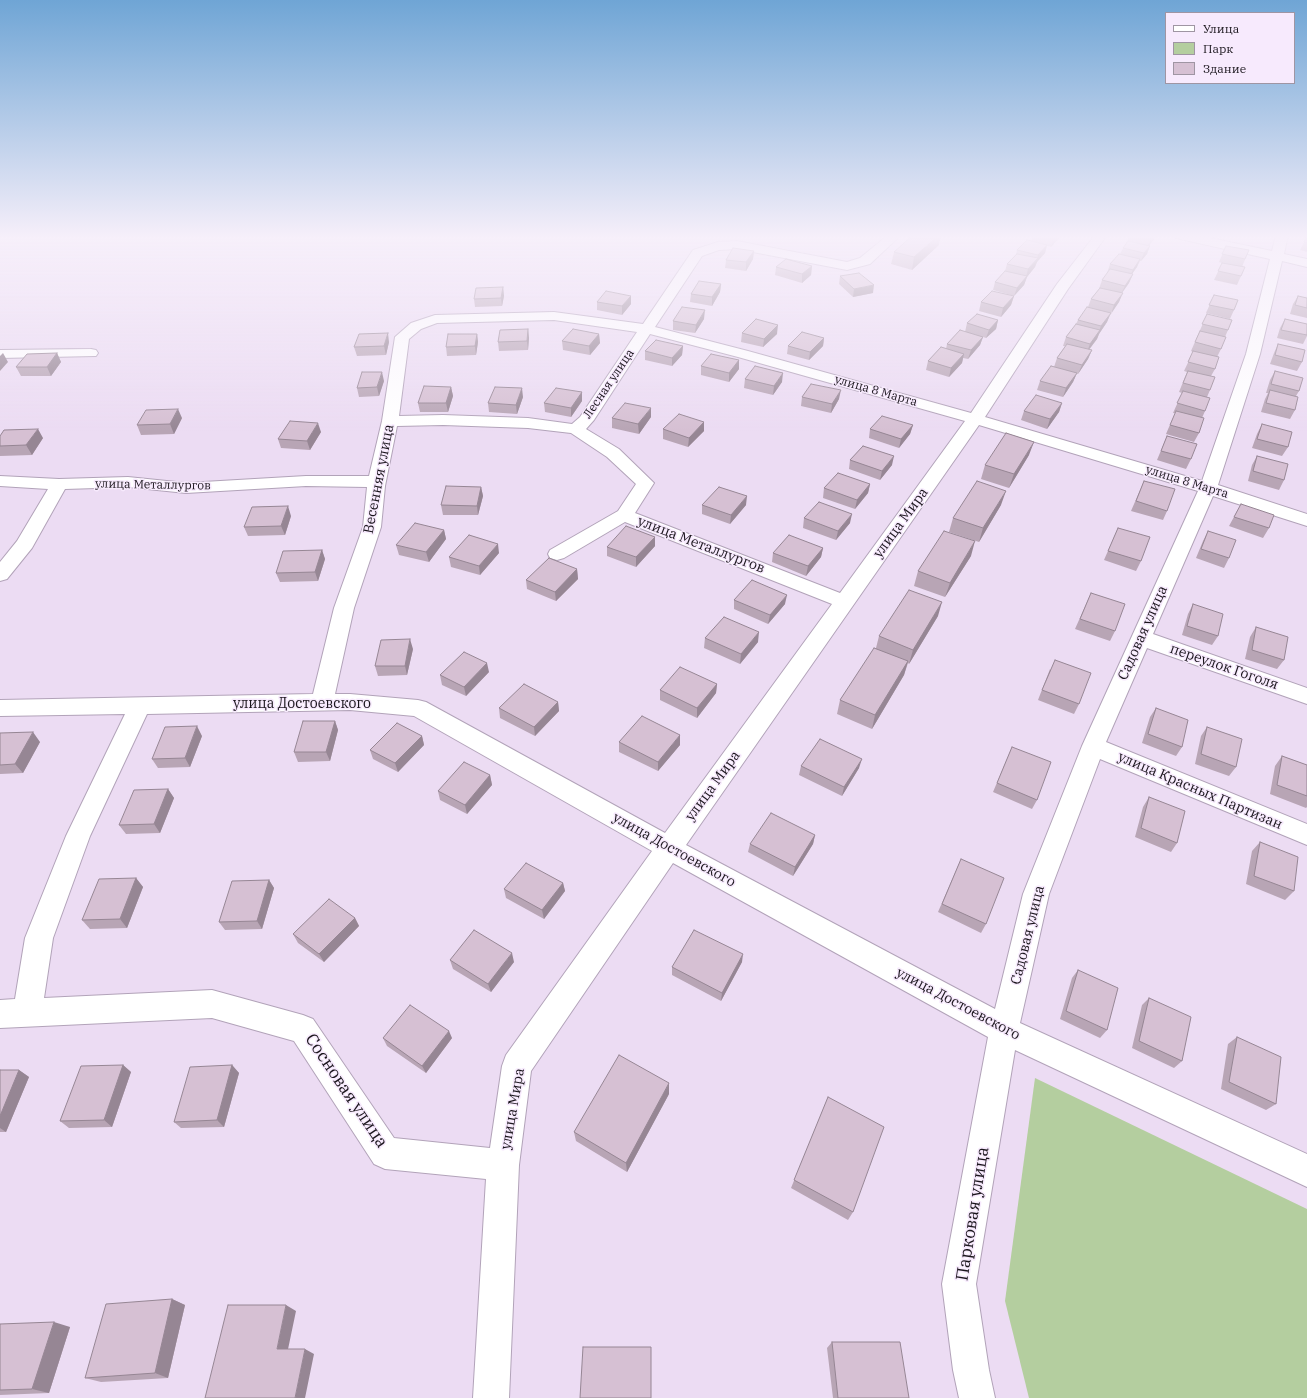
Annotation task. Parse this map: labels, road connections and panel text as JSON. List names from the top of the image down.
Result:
{
  "streets": {
    "street": [
      "Лесная улица",
      "улица 8 Марта",
      "Весенняя улица",
      "улица Металлургов",
      "улица Мира",
      "Садовая улица",
      "переулок Гоголя",
      "улица Достоевского",
      "улица Красных Партизан",
      "Сосновая улица",
      "Парковая улица"
    ]
  },
  "crossings": [
    ["Лесная улица", "улица 8 Марта"],
    ["Лесная улица", "улица Металлургов"],
    ["улица 8 Марта", "Весенняя улица"],
    ["улица 8 Марта", "улица Мира"],
    ["улица 8 Марта", "Садовая улица"],
    ["Весенняя улица", "улица Металлургов"],
    ["Весенняя улица", "улица Достоевского"],
    ["улица Металлургов", "улица Мира"],
    ["улица Мира", "улица Достоевского"],
    ["улица Мира", "Сосновая улица"],
    ["Садовая улица", "переулок Гоголя"],
    ["Садовая улица", "улица Достоевского"],
    ["Садовая улица", "улица Красных Партизан"],
    ["Садовая улица", "Парковая улица"],
    ["улица Достоевского", "Парковая улица"]
  ],
  "legend": ["Улица", "Парк", "Здание"]
}
